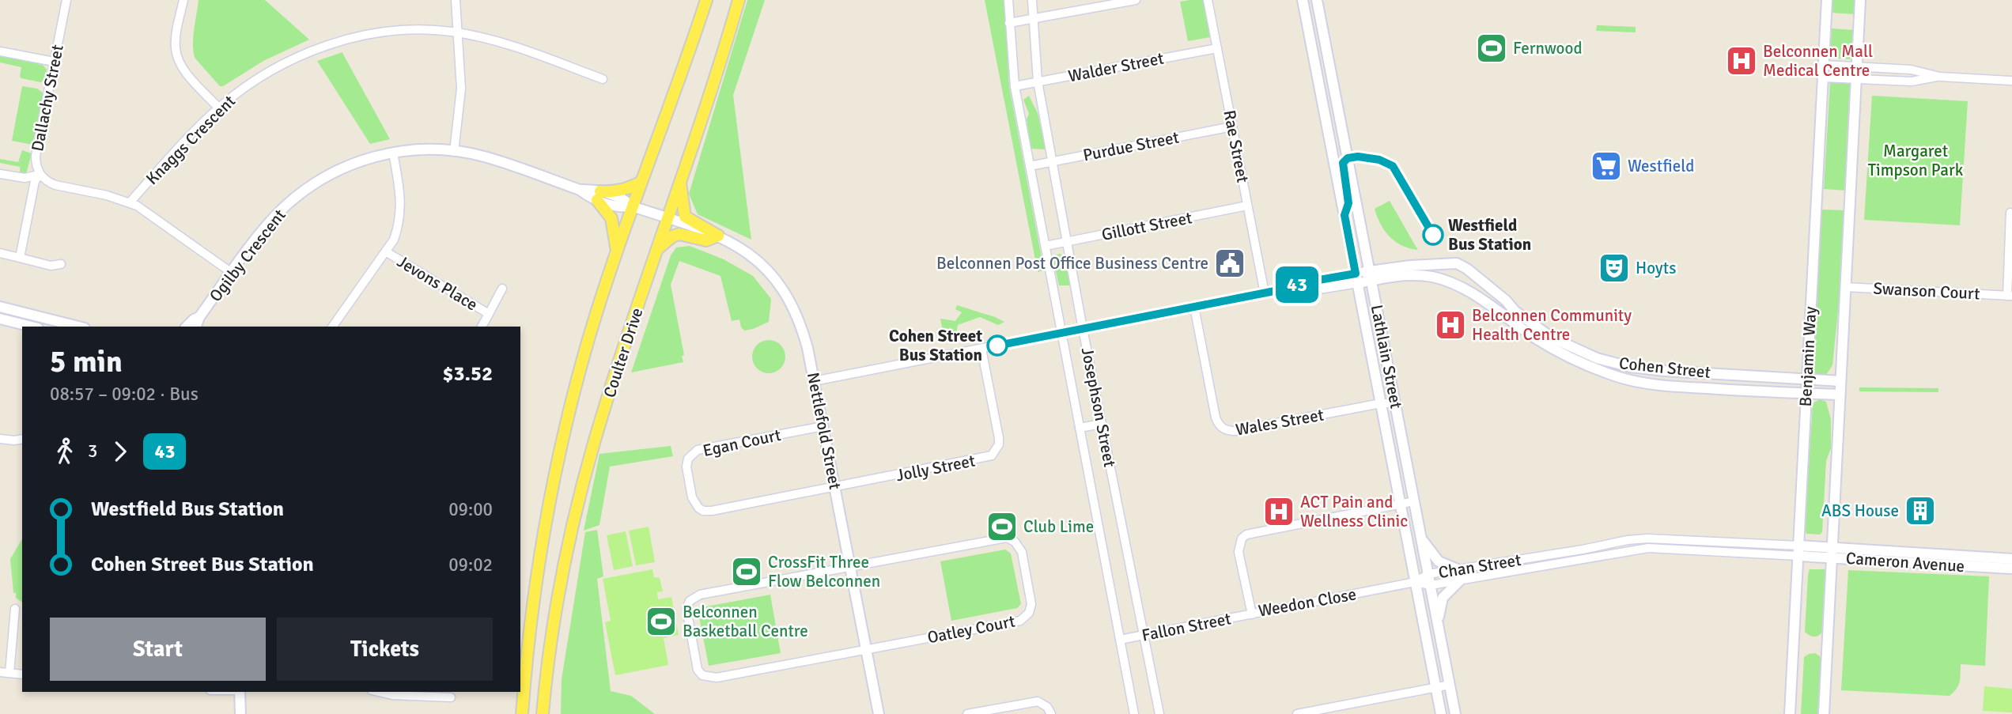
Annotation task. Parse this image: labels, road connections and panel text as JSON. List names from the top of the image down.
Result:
{
  "streets": {
    "main road": ["Coulter Drive"],
    "street": [
      "Walder Street",
      "Dallachy Street",
      "Knaggs Crescent",
      "Purdue Street",
      "Rae Street",
      "Gillott Street",
      "Ogilby Crescent",
      "Jevons Place",
      "Swanson Court",
      "Lathlain Street",
      "Benjamin Way",
      "Cohen Street",
      "Josephson Street",
      "Wales Street",
      "Nettlefold Street",
      "Egan Court",
      "Jolly Street",
      "Cameron Avenue",
      "Chan Street",
      "Weedon Close",
      "Fallon Street",
      "Oatley Court"
    ]
  },
  "crossings": [
    ["Walder Street", "Rae Street"],
    ["Walder Street", "Josephson Street"],
    ["Dallachy Street", "Knaggs Crescent"],
    ["Dallachy Street", "Ogilby Crescent"],
    ["Purdue Street", "Rae Street"],
    ["Purdue Street", "Josephson Street"],
    ["Rae Street", "Gillott Street"],
    ["Rae Street", "Cohen Street"],
    ["Gillott Street", "Josephson Street"],
    ["Ogilby Crescent", "Coulter Drive"],
    ["Ogilby Crescent", "Nettlefold Street"],
    ["Swanson Court", "Benjamin Way"],
    ["Coulter Drive", "Nettlefold Street"],
    ["Lathlain Street", "Cohen Street"],
    ["Lathlain Street", "Wales Street"],
    ["Lathlain Street", "Chan Street"],
    ["Lathlain Street", "Weedon Close"],
    ["Benjamin Way", "Cohen Street"],
    ["Benjamin Way", "Cameron Avenue"],
    ["Benjamin Way", "Chan Street"],
    ["Cohen Street", "Josephson Street"],
    ["Cohen Street", "Wales Street"],
    ["Cohen Street", "Nettlefold Street"],
    ["Cohen Street", "Jolly Street"],
    ["Josephson Street", "Fallon Street"],
    ["Nettlefold Street", "Egan Court"],
    ["Nettlefold Street", "Jolly Street"],
    ["Nettlefold Street", "Oatley Court"],
    ["Egan Court", "Jolly Street"],
    ["Cameron Avenue", "Chan Street"],
    ["Chan Street", "Weedon Close"],
    ["Weedon Close", "Fallon Street"]
  ],
  "parks": ["Margaret Timpson Park"],
  "places": {
    "sports": [
      "Fernwood",
      "Club Lime",
      "CrossFit Three Flow Belconnen",
      "Belconnen Basketball Centre"
    ],
    "hospital": ["Belconnen Mall Medical Centre", "Belconnen Community Health Centre", "ACT Pain and Wellness Clinic"],
    "supermarket": ["Westfield"],
    "other": ["Westfield Bus Station", "Cohen Street Bus Station"],
    "public building": ["Belconnen Post Office Business Centre"],
    "theatre": ["Hoyts"],
    "building": ["ABS House"]
  },
  "lines": ["bus line 43"],
  "page": {
    "on_map": "43",
    "heading": ["5 min", "08:57 – 09:02 · Bus", "$3.52"],
    "legs": ["3", "43"],
    "list": [
      {
        "name": "Westfield Bus Station",
        "value": "09:00"
      },
      {
        "name": "Cohen Street Bus Station",
        "value": "09:02"
      }
    ],
    "buttons": ["Start", "Tickets"]
  }
}
